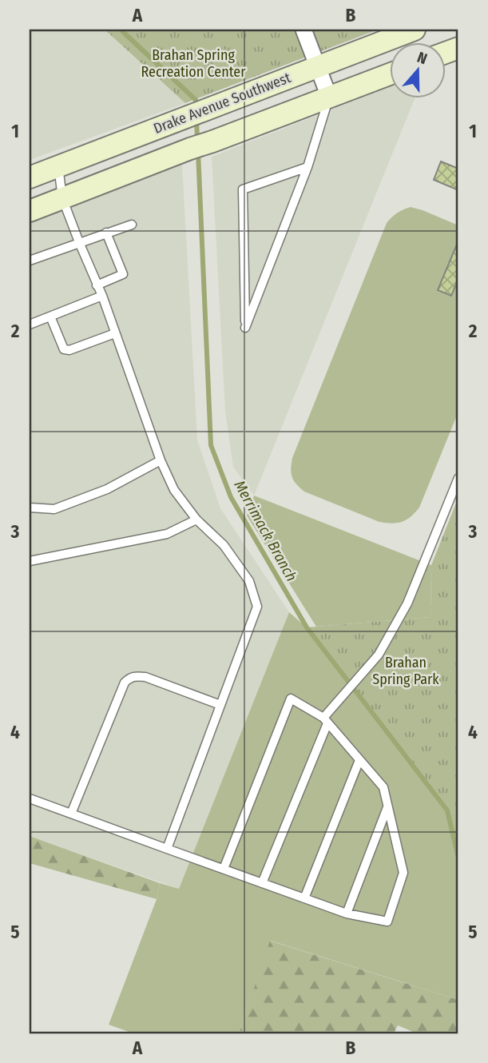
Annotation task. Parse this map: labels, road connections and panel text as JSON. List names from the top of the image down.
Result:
{
  "streets": {
    "street": ["Drake Avenue Southwest"]
  },
  "water": ["Merrimack Branch"],
  "parks": ["Brahan Spring Recreation Center", "Brahan Spring Park"],
  "north": "top",
  "grid": {
    "columns": ["A", "B"],
    "rows": [
      "1",
      "2",
      "3",
      "4",
      "5"
    ]
  }
}
